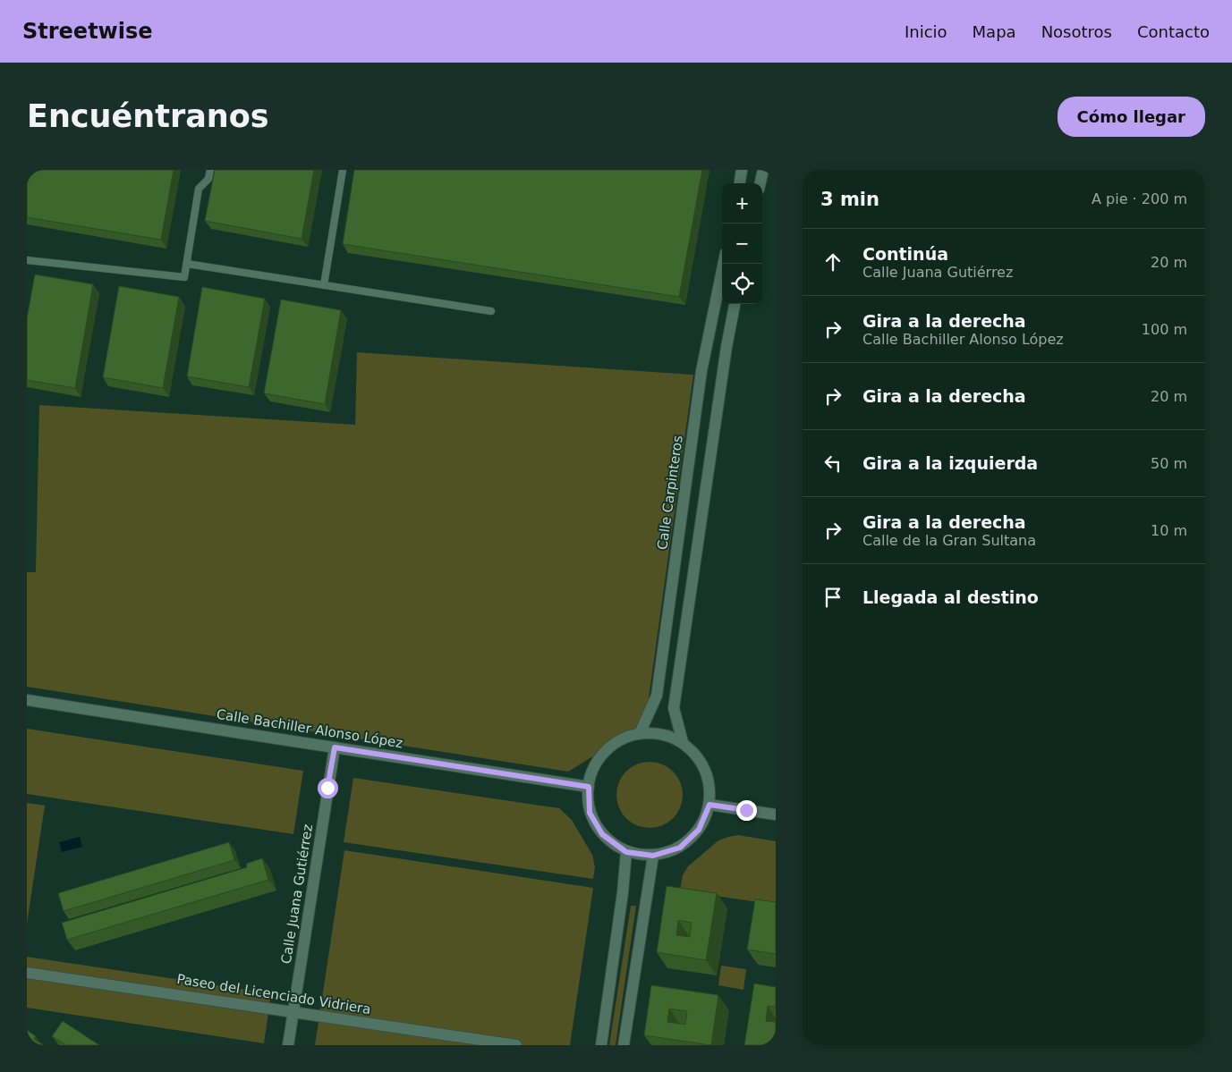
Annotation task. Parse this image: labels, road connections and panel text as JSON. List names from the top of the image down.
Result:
{
  "streets": {
    "street": [
      "Calle Carpinteros",
      "Calle Bachiller Alonso López",
      "Calle Juana Gutiérrez",
      "Paseo del Licenciado Vidriera"
    ]
  },
  "crossings": [
    ["Calle Carpinteros", "Calle Bachiller Alonso López"],
    ["Calle Bachiller Alonso López", "Calle Juana Gutiérrez"],
    ["Calle Juana Gutiérrez", "Paseo del Licenciado Vidriera"]
  ],
  "page": {
    "header": "Streetwise",
    "nav": [
      "Inicio",
      "Mapa",
      "Nosotros",
      "Contacto"
    ],
    "buttons": "Cómo llegar",
    "title": "Encuéntranos",
    "heading": ["3 min", "A pie · 200 m"],
    "map_buttons": ["+", "−"],
    "list": [
      ["Continúa", "Calle Juana Gutiérrez", "20 m"],
      ["Gira a la derecha", "Calle Bachiller Alonso López", "100 m"],
      ["Gira a la derecha", "20 m"],
      ["Gira a la izquierda", "50 m"],
      ["Gira a la derecha", "Calle de la Gran Sultana", "10 m"],
      "Llegada al destino"
    ]
  }
}
